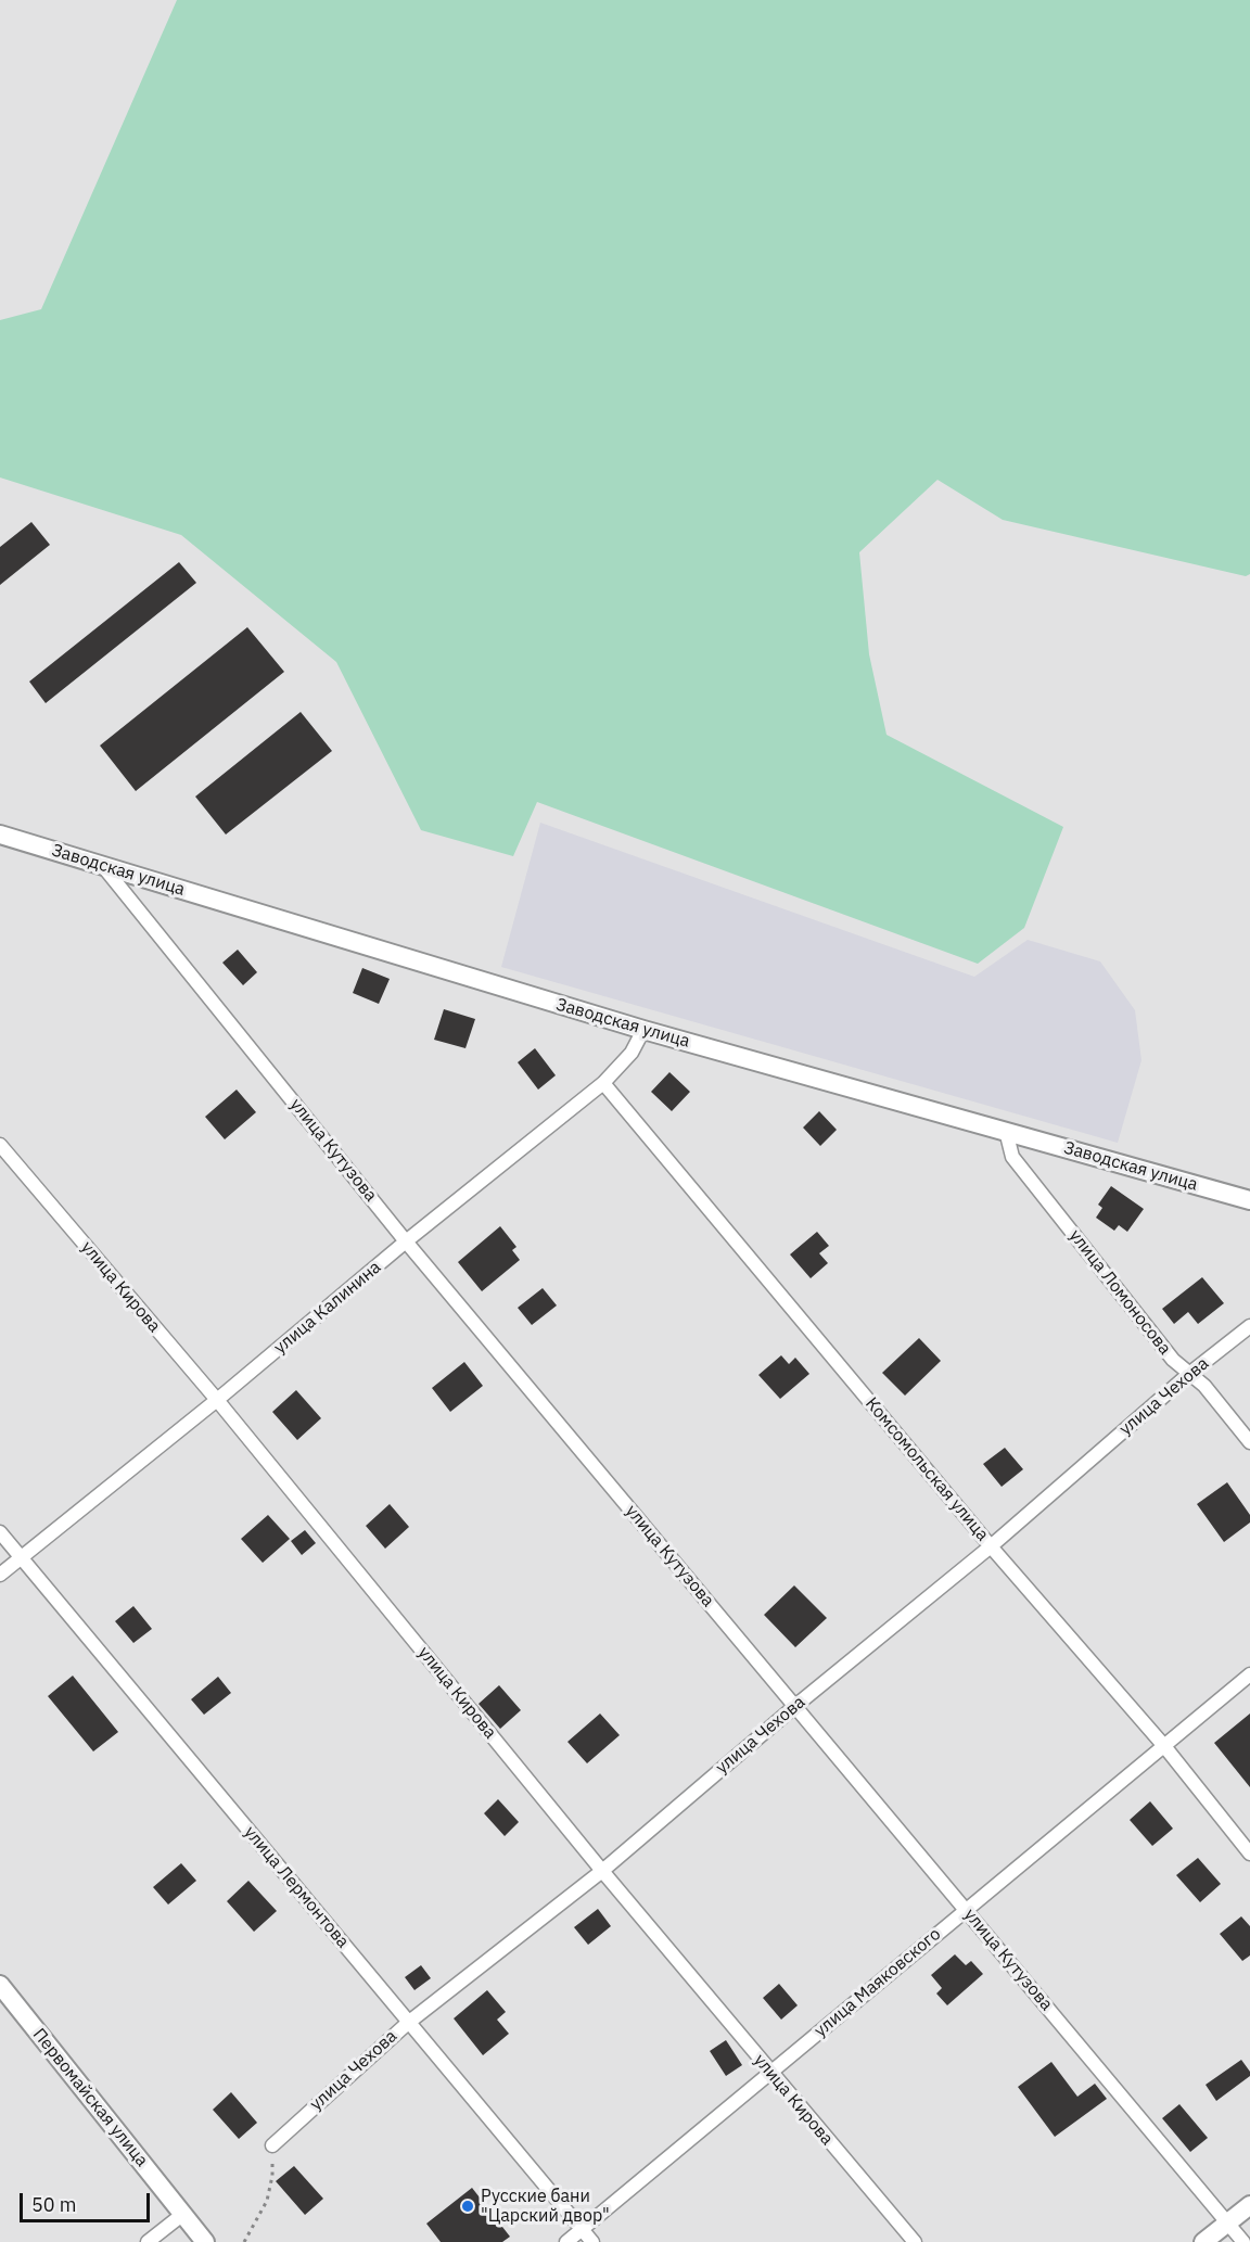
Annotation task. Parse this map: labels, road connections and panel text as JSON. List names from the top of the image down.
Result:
{
  "streets": {
    "street": [
      "Заводская улица",
      "улица Кутузова",
      "улица Кирова",
      "улица Ломоносова",
      "улица Калинина",
      "улица Чехова",
      "Комсомольская улица",
      "улица Лермонтова",
      "улица Маяковского",
      "Первомайская улица"
    ]
  },
  "crossings": [
    ["Заводская улица", "улица Кутузова"],
    ["Заводская улица", "улица Ломоносова"],
    ["Заводская улица", "улица Калинина"],
    ["улица Кутузова", "улица Калинина"],
    ["улица Кутузова", "улица Чехова"],
    ["улица Кутузова", "улица Маяковского"],
    ["улица Кирова", "улица Калинина"],
    ["улица Кирова", "улица Чехова"],
    ["улица Кирова", "улица Маяковского"],
    ["улица Ломоносова", "улица Чехова"],
    ["улица Калинина", "Комсомольская улица"],
    ["улица Калинина", "улица Лермонтова"],
    ["улица Чехова", "Комсомольская улица"],
    ["улица Чехова", "улица Лермонтова"],
    ["Комсомольская улица", "улица Маяковского"],
    ["улица Лермонтова", "улица Маяковского"]
  ],
  "places": ["Русские бани \"Царский двор\""],
  "scale_bar": "50 m"
}
